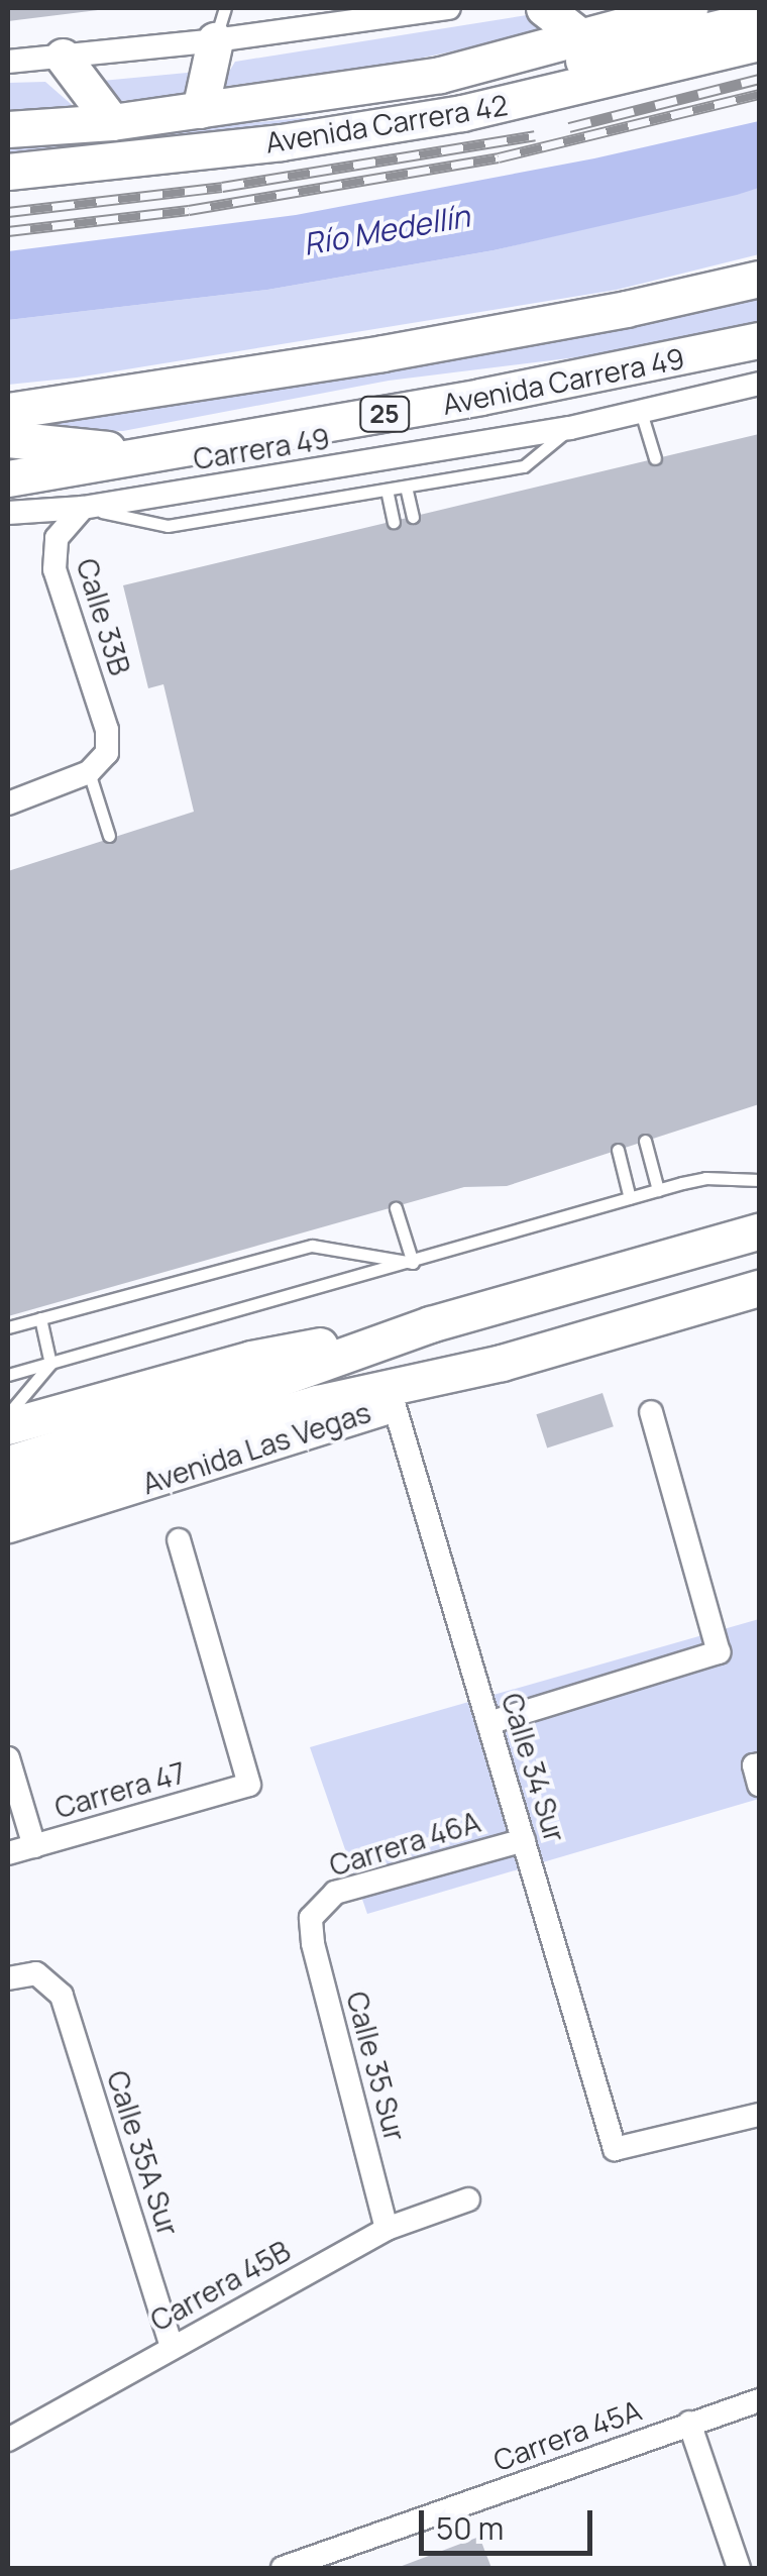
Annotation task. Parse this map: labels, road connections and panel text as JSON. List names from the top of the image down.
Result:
{
  "streets": {
    "main road": [
      "Avenida Carrera 42",
      "Avenida Carrera 49",
      "25",
      "Avenida Las Vegas"
    ],
    "street": [
      "Carrera 49",
      "Calle 33B",
      "Calle 34 Sur",
      "Carrera 47",
      "Carrera 46A",
      "Calle 35 Sur",
      "Calle 35A Sur",
      "Carrera 45B",
      "Carrera 45A"
    ]
  },
  "crossings": [
    ["Carrera 49", "Calle 33B"],
    ["Avenida Las Vegas", "Calle 34 Sur"],
    ["Calle 34 Sur", "Carrera 46A"],
    ["Carrera 46A", "Calle 35 Sur"],
    ["Calle 35 Sur", "Carrera 45B"],
    ["Calle 35A Sur", "Carrera 45B"]
  ],
  "water": ["Río Medellín"],
  "scale_bar": "50 m"
}
